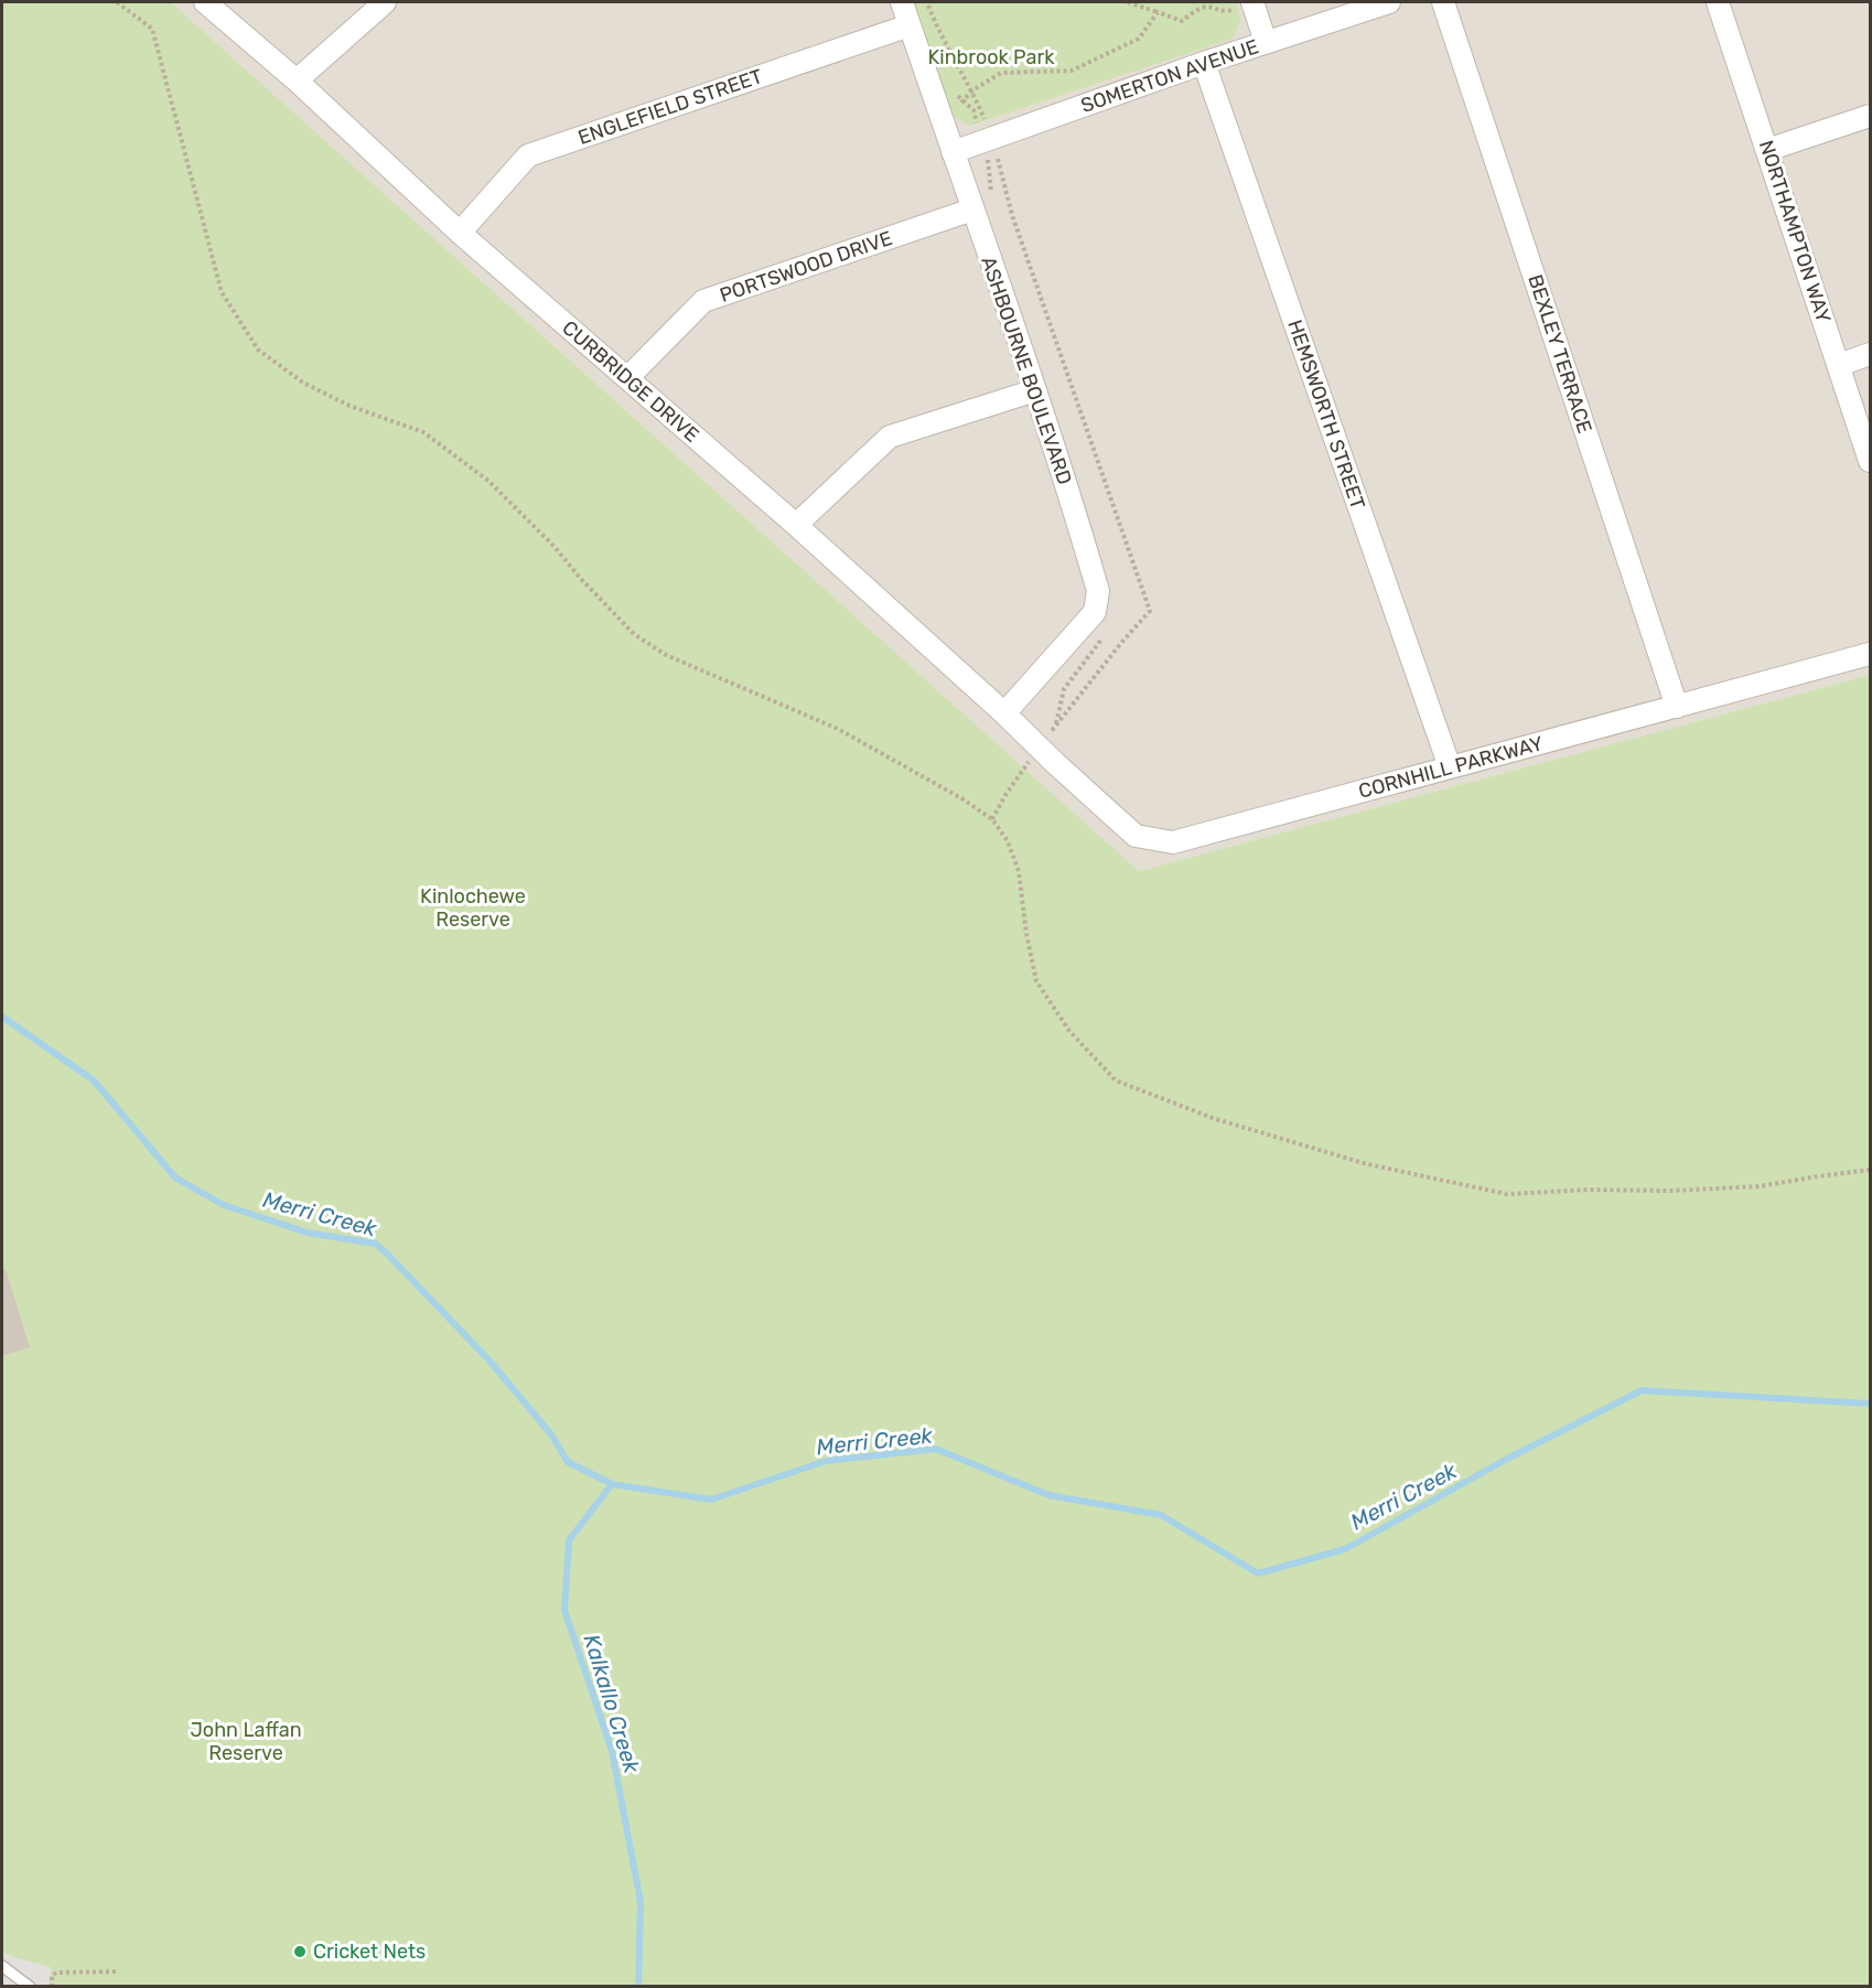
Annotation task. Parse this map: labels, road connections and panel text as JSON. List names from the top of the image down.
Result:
{
  "streets": {
    "street": [
      "SOMERTON AVENUE",
      "ENGLEFIELD STREET",
      "NORTHAMPTON WAY",
      "PORTSWOOD DRIVE",
      "BEXLEY TERRACE",
      "ASHBOURNE BOULEVARD",
      "CURBRIDGE DRIVE",
      "HEMSWORTH STREET",
      "CORNHILL PARKWAY"
    ]
  },
  "crossings": [
    ["SOMERTON AVENUE", "ASHBOURNE BOULEVARD"],
    ["SOMERTON AVENUE", "HEMSWORTH STREET"],
    ["ENGLEFIELD STREET", "ASHBOURNE BOULEVARD"],
    ["ENGLEFIELD STREET", "CURBRIDGE DRIVE"],
    ["PORTSWOOD DRIVE", "ASHBOURNE BOULEVARD"],
    ["PORTSWOOD DRIVE", "CURBRIDGE DRIVE"],
    ["BEXLEY TERRACE", "CORNHILL PARKWAY"],
    ["ASHBOURNE BOULEVARD", "CURBRIDGE DRIVE"],
    ["CURBRIDGE DRIVE", "CORNHILL PARKWAY"],
    ["HEMSWORTH STREET", "CORNHILL PARKWAY"]
  ],
  "water": ["Merri Creek", "Kalkallo Creek"],
  "parks": ["Kinbrook Park", "Kinlochewe Reserve", "John Laffan Reserve"],
  "places": ["Cricket Nets"]
}
